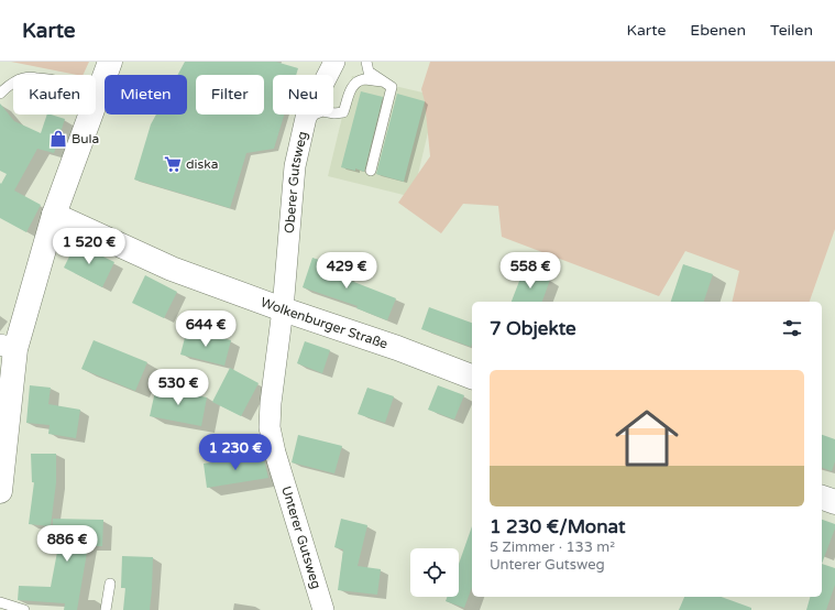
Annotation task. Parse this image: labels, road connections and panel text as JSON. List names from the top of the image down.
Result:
{
  "streets": {
    "main road": ["Wolkenburger Straße"],
    "street": ["Oberer Gutsweg", "Unterer Gutsweg"]
  },
  "crossings": [
    ["Oberer Gutsweg", "Wolkenburger Straße"],
    ["Oberer Gutsweg", "Unterer Gutsweg"],
    ["Wolkenburger Straße", "Unterer Gutsweg"]
  ],
  "places": {
    "shop": ["Bula"],
    "supermarket": ["diska"]
  },
  "page": {
    "header": "Karte",
    "nav": ["Karte", "Ebenen", "Teilen"],
    "chip": [
      "Kaufen",
      "Mieten",
      "Filter",
      "Neu"
    ],
    "price": [
      "1 520 €",
      "429 €",
      "558 €",
      "644 €",
      "530 €",
      "1 230 €",
      "886 €"
    ],
    "heading": "7 Objekte",
    "list": [
      {
        "name": "1 230 €/Monat",
        "note": "5 Zimmer · 133 m² · Unterer Gutsweg"
      }
    ]
  }
}
